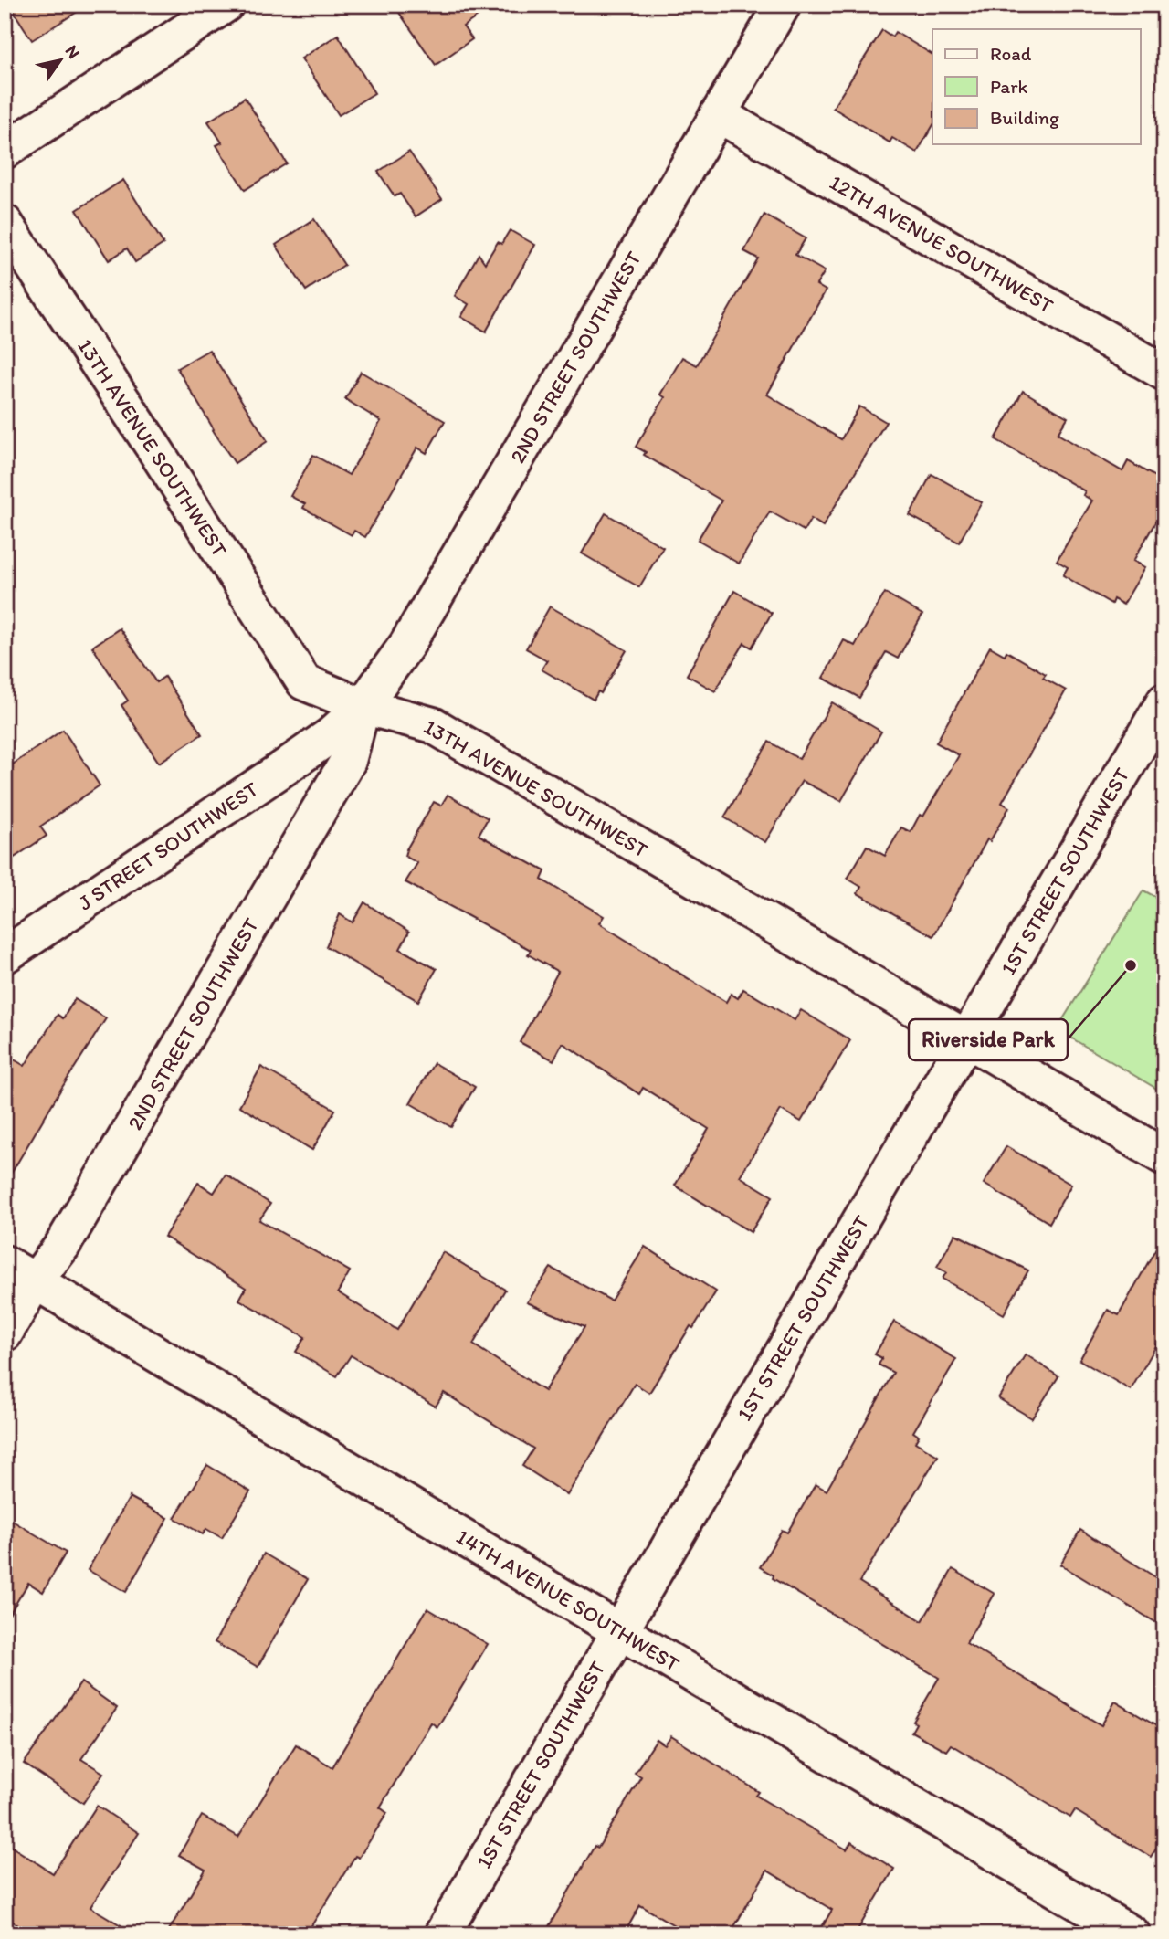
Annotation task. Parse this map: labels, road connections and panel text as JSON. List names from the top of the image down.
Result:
{
  "streets": {
    "street": [
      "12TH AVENUE SOUTHWEST",
      "2ND STREET SOUTHWEST",
      "13TH AVENUE SOUTHWEST",
      "J STREET SOUTHWEST",
      "1ST STREET SOUTHWEST",
      "14TH AVENUE SOUTHWEST"
    ]
  },
  "crossings": [
    ["12TH AVENUE SOUTHWEST", "2ND STREET SOUTHWEST"],
    ["2ND STREET SOUTHWEST", "13TH AVENUE SOUTHWEST"],
    ["2ND STREET SOUTHWEST", "J STREET SOUTHWEST"],
    ["2ND STREET SOUTHWEST", "14TH AVENUE SOUTHWEST"],
    ["13TH AVENUE SOUTHWEST", "1ST STREET SOUTHWEST"],
    ["1ST STREET SOUTHWEST", "14TH AVENUE SOUTHWEST"]
  ],
  "places": ["Riverside Park"],
  "legend": ["Road", "Park", "Building"],
  "north": "top right"
}
